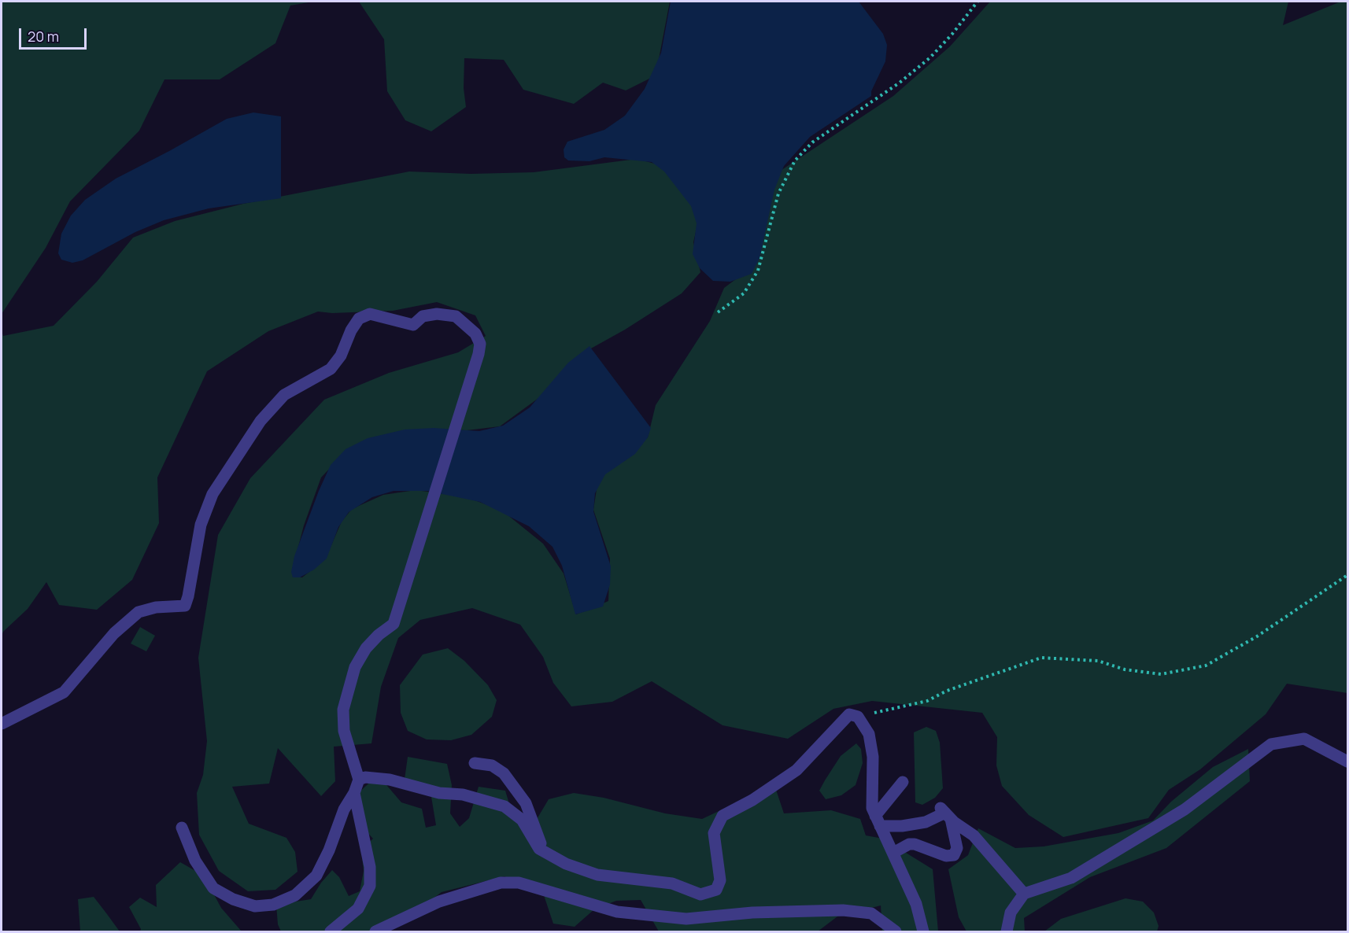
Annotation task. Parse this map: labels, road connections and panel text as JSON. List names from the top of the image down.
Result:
{
  "scale_bar": "20 m"
}
